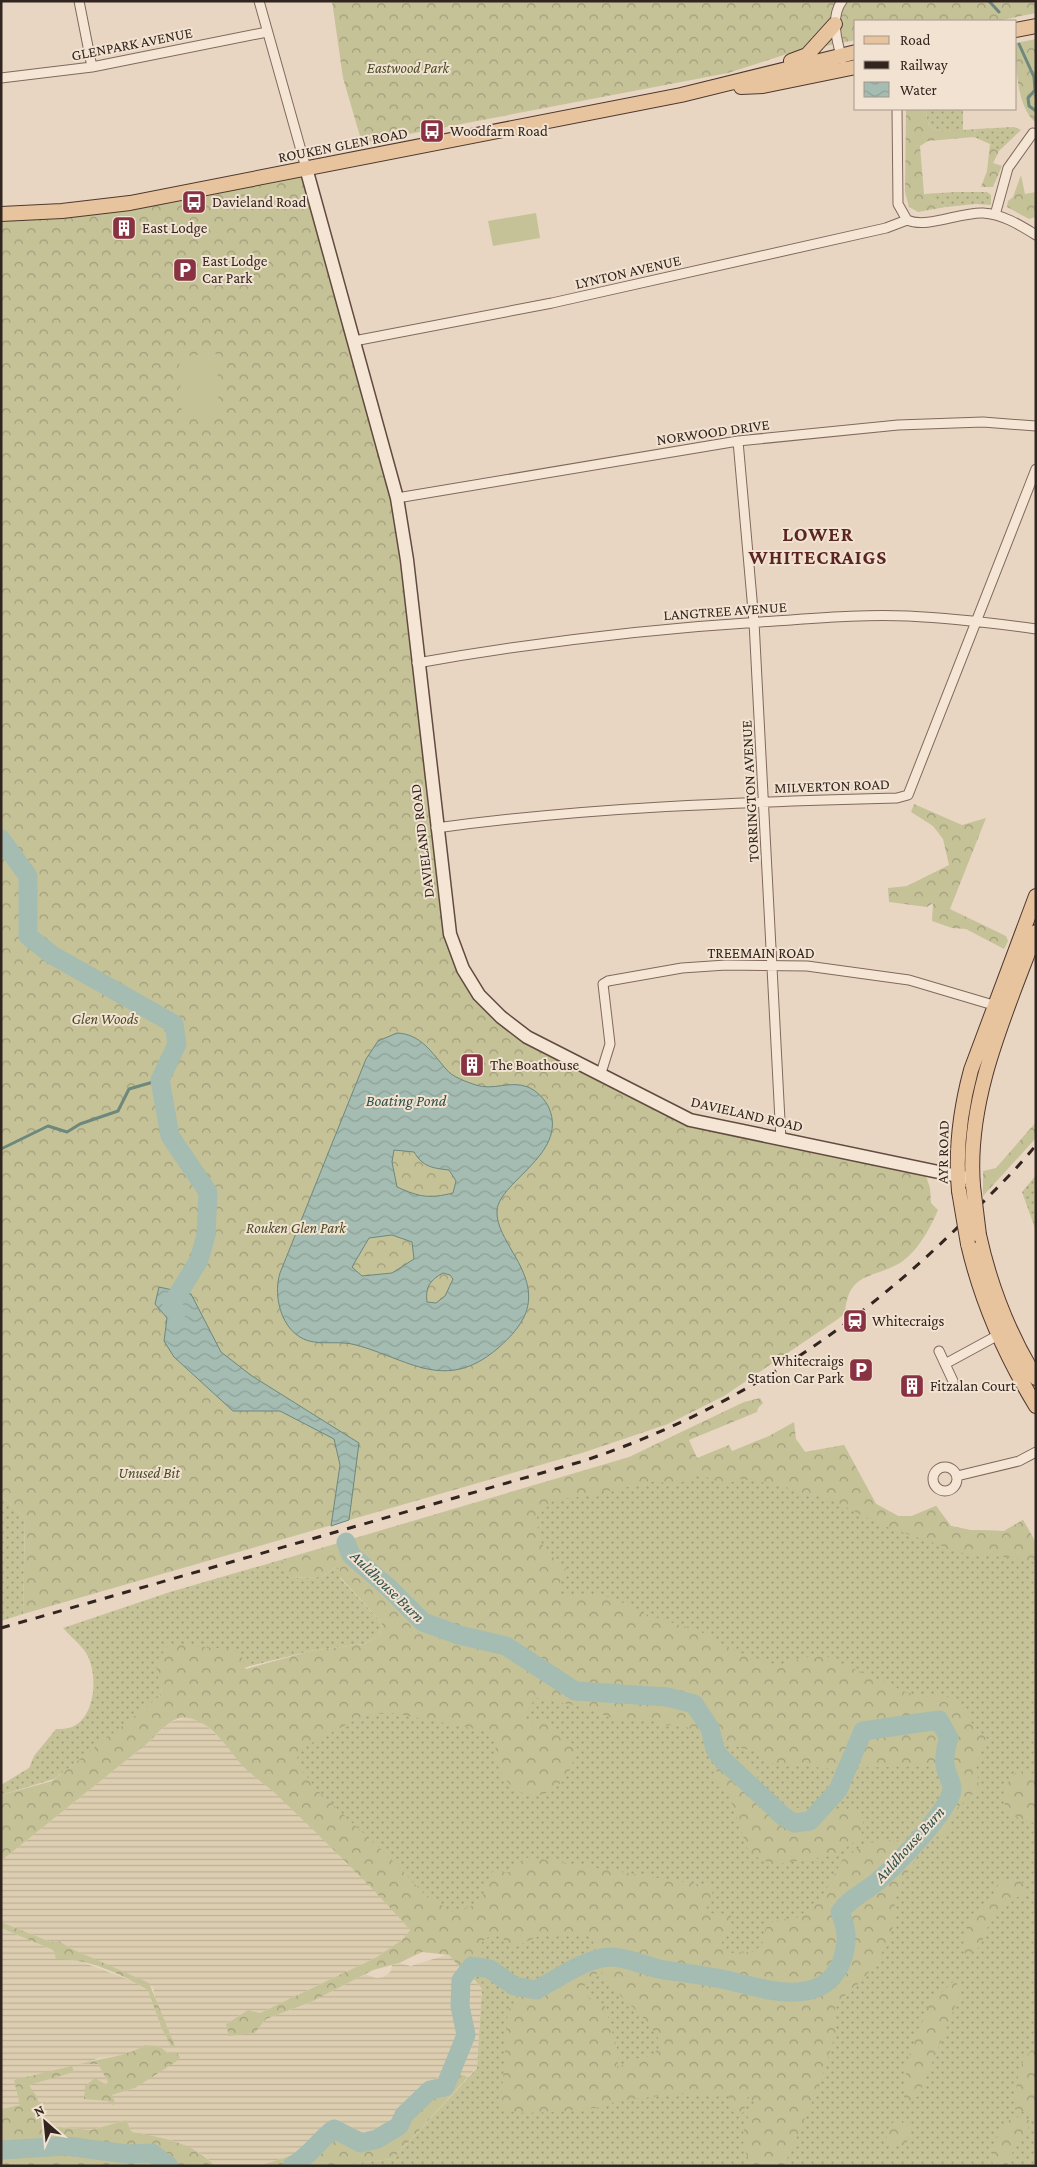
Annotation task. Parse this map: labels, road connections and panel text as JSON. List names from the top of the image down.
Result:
{
  "streets": {
    "main road": ["ROUKEN GLEN ROAD", "AYR ROAD"],
    "street": [
      "GLENPARK AVENUE",
      "LYNTON AVENUE",
      "NORWOOD DRIVE",
      "LANGTREE AVENUE",
      "MILVERTON ROAD",
      "TORRINGTON AVENUE",
      "DAVIELAND ROAD",
      "TREEMAIN ROAD"
    ]
  },
  "crossings": [
    ["ROUKEN GLEN ROAD", "DAVIELAND ROAD"],
    ["LYNTON AVENUE", "DAVIELAND ROAD"],
    ["NORWOOD DRIVE", "TORRINGTON AVENUE"],
    ["NORWOOD DRIVE", "DAVIELAND ROAD"],
    ["LANGTREE AVENUE", "MILVERTON ROAD"],
    ["LANGTREE AVENUE", "TORRINGTON AVENUE"],
    ["LANGTREE AVENUE", "DAVIELAND ROAD"],
    ["MILVERTON ROAD", "TORRINGTON AVENUE"],
    ["MILVERTON ROAD", "DAVIELAND ROAD"],
    ["TORRINGTON AVENUE", "DAVIELAND ROAD"],
    ["TORRINGTON AVENUE", "TREEMAIN ROAD"],
    ["DAVIELAND ROAD", "TREEMAIN ROAD"],
    ["DAVIELAND ROAD", "AYR ROAD"],
    ["TREEMAIN ROAD", "AYR ROAD"]
  ],
  "districts": ["LOWER WHITECRAIGS"],
  "water": ["Boating Pond", "Auldhouse Burn"],
  "parks": [
    "Eastwood Park",
    "Glen Woods",
    "Rouken Glen Park",
    "Unused Bit"
  ],
  "places": {
    "bus stop": ["Woodfarm Road", "Davieland Road"],
    "building": ["East Lodge", "The Boathouse", "Fitzalan Court"],
    "parking": ["East Lodge Car Park", "Whitecraigs Station Car Park"],
    "station": ["Whitecraigs"]
  },
  "legend": ["Road", "Railway", "Water"],
  "north": "top left"
}
